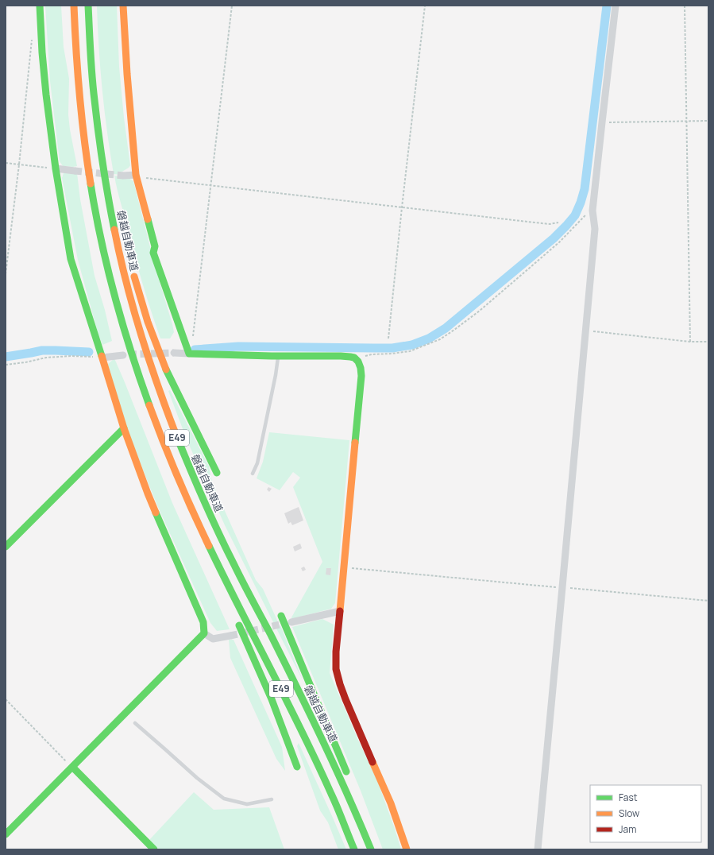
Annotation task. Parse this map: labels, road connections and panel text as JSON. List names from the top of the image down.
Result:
{
  "streets": {
    "main road": ["磐越自動車道", "E49"]
  },
  "legend": ["Fast", "Slow", "Jam"]
}
